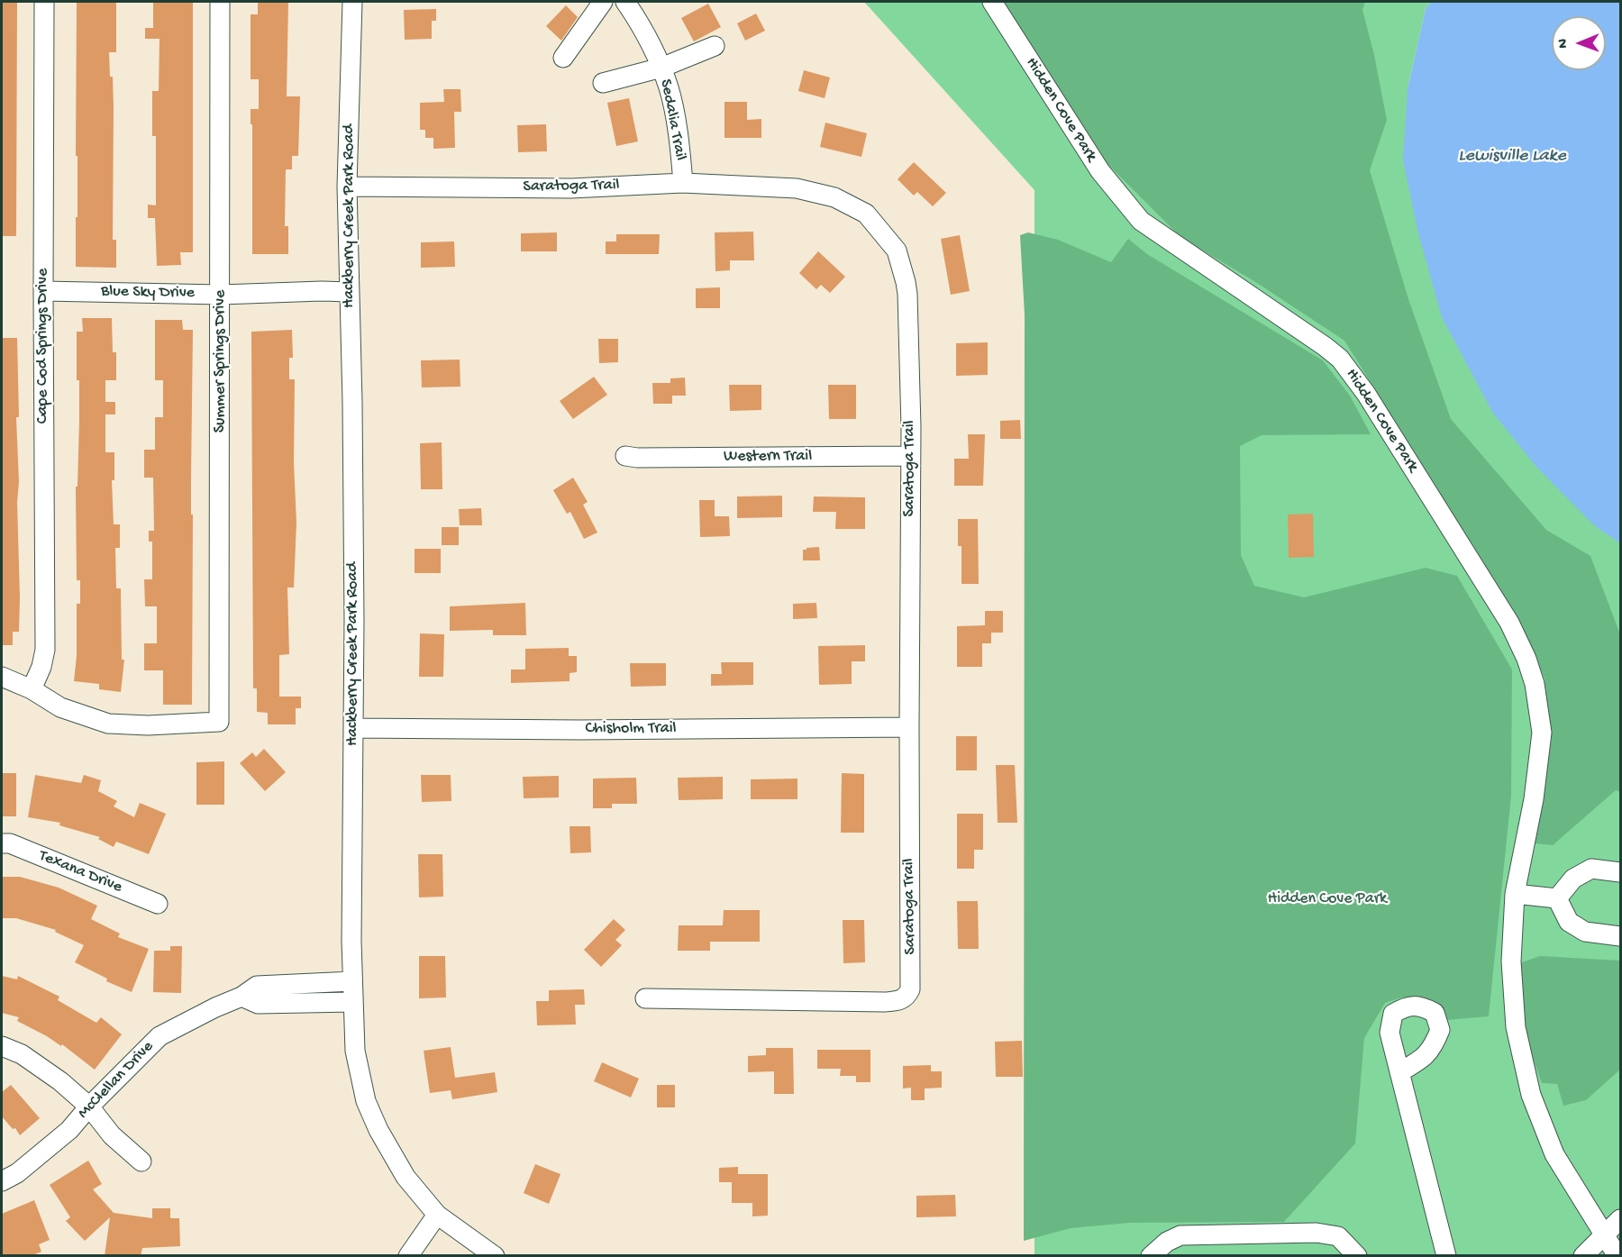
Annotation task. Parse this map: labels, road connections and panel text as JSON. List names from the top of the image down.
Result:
{
  "streets": {
    "street": [
      "Hidden Cove Park",
      "Sedalia Trail",
      "Saratoga Trail",
      "Hackberry Creek Park Road",
      "Blue Sky Drive",
      "Cape Cod Springs Drive",
      "Summer Springs Drive",
      "Western Trail",
      "Chisholm Trail",
      "Texana Drive",
      "McClellan Drive"
    ]
  },
  "crossings": [
    ["Sedalia Trail", "Saratoga Trail"],
    ["Saratoga Trail", "Hackberry Creek Park Road"],
    ["Saratoga Trail", "Western Trail"],
    ["Saratoga Trail", "Chisholm Trail"],
    ["Hackberry Creek Park Road", "Blue Sky Drive"],
    ["Hackberry Creek Park Road", "Chisholm Trail"],
    ["Hackberry Creek Park Road", "McClellan Drive"],
    ["Blue Sky Drive", "Cape Cod Springs Drive"],
    ["Blue Sky Drive", "Summer Springs Drive"],
    ["Cape Cod Springs Drive", "Summer Springs Drive"]
  ],
  "water": ["Lewisville Lake"],
  "parks": ["Hidden Cove Park"],
  "north": "left"
}
